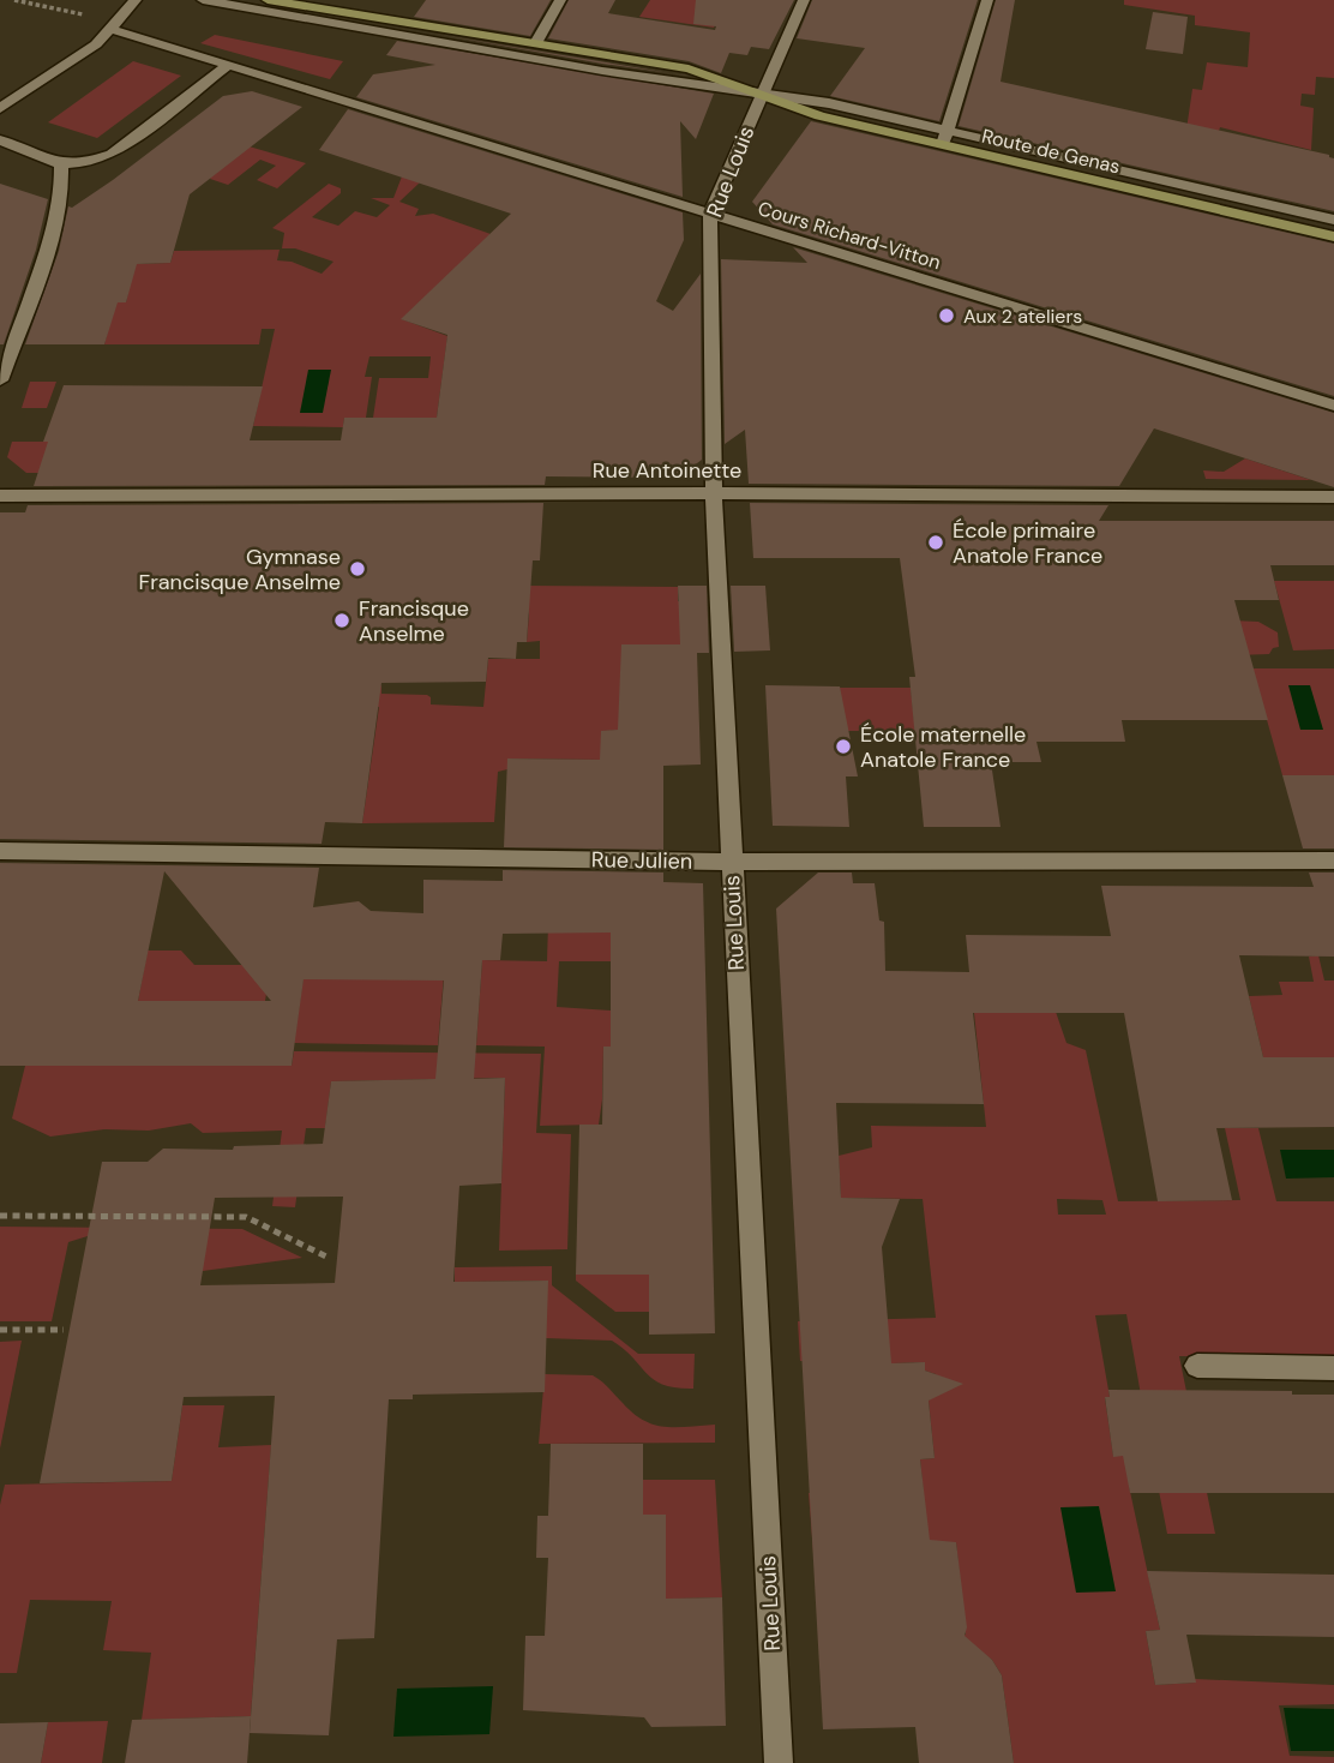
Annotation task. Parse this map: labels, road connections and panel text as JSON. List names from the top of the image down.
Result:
{
  "streets": {
    "main road": ["Route de Genas"],
    "street": [
      "Rue Louis",
      "Cours Richard-Vitton",
      "Rue Antoinette",
      "Rue Julien"
    ]
  },
  "crossings": [
    ["Route de Genas", "Rue Louis"],
    ["Rue Louis", "Cours Richard-Vitton"],
    ["Rue Louis", "Rue Antoinette"],
    ["Rue Louis", "Rue Julien"]
  ],
  "places": [
    "Aux 2 ateliers",
    "École primaire Anatole France",
    "Gymnase Francisque Anselme",
    "Francisque Anselme",
    "École maternelle Anatole France"
  ]
}
